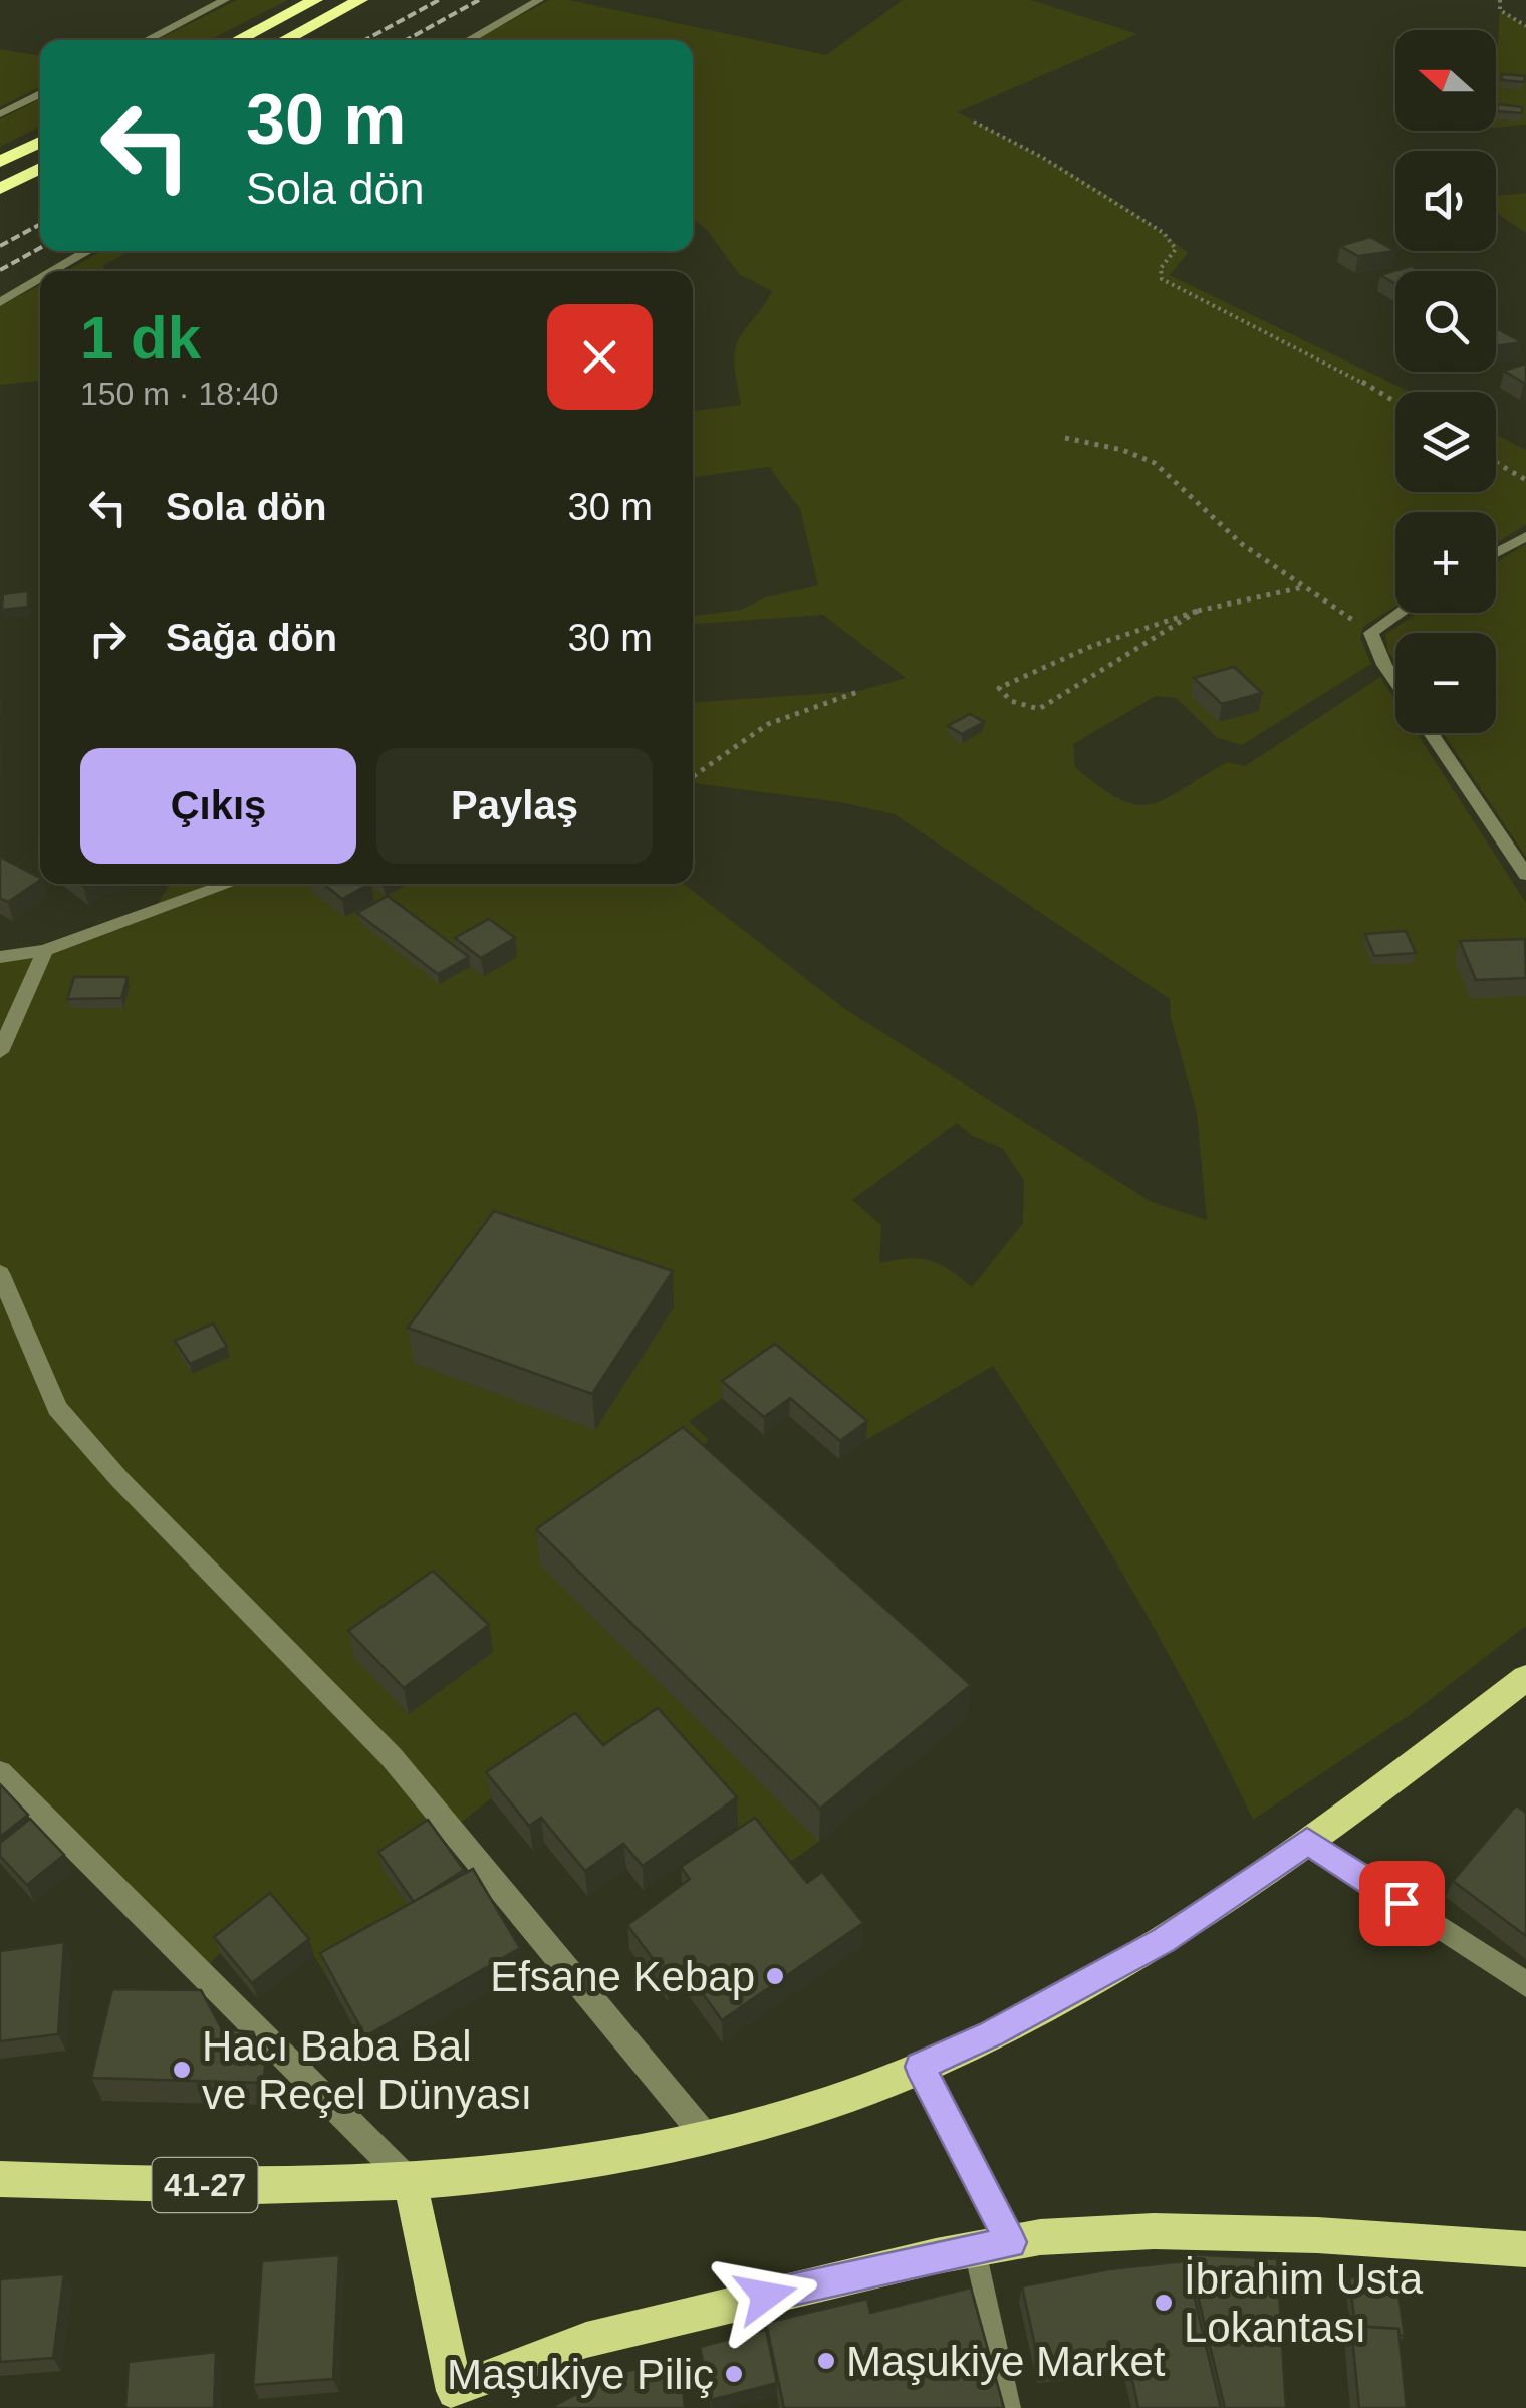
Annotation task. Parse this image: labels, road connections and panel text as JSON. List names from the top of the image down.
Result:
{
  "streets": {
    "main road": ["41-27"]
  },
  "places": [
    "Efsane Kebap",
    "Hacı Baba Bal ve Reçel Dünyası",
    "İbrahim Usta Lokantası",
    "Maşukiye Market",
    "Maşukiye Piliç"
  ],
  "north": "left",
  "page": {
    "map_buttons": ["+", "−"],
    "turn": ["30 m", "Sola dön"],
    "heading": ["1 dk", "150 m · 18:40"],
    "list": [
      {
        "name": "Sola dön",
        "value": "30 m"
      },
      {
        "name": "Sağa dön",
        "value": "30 m"
      }
    ],
    "buttons": ["Çıkış", "Paylaş"]
  }
}
